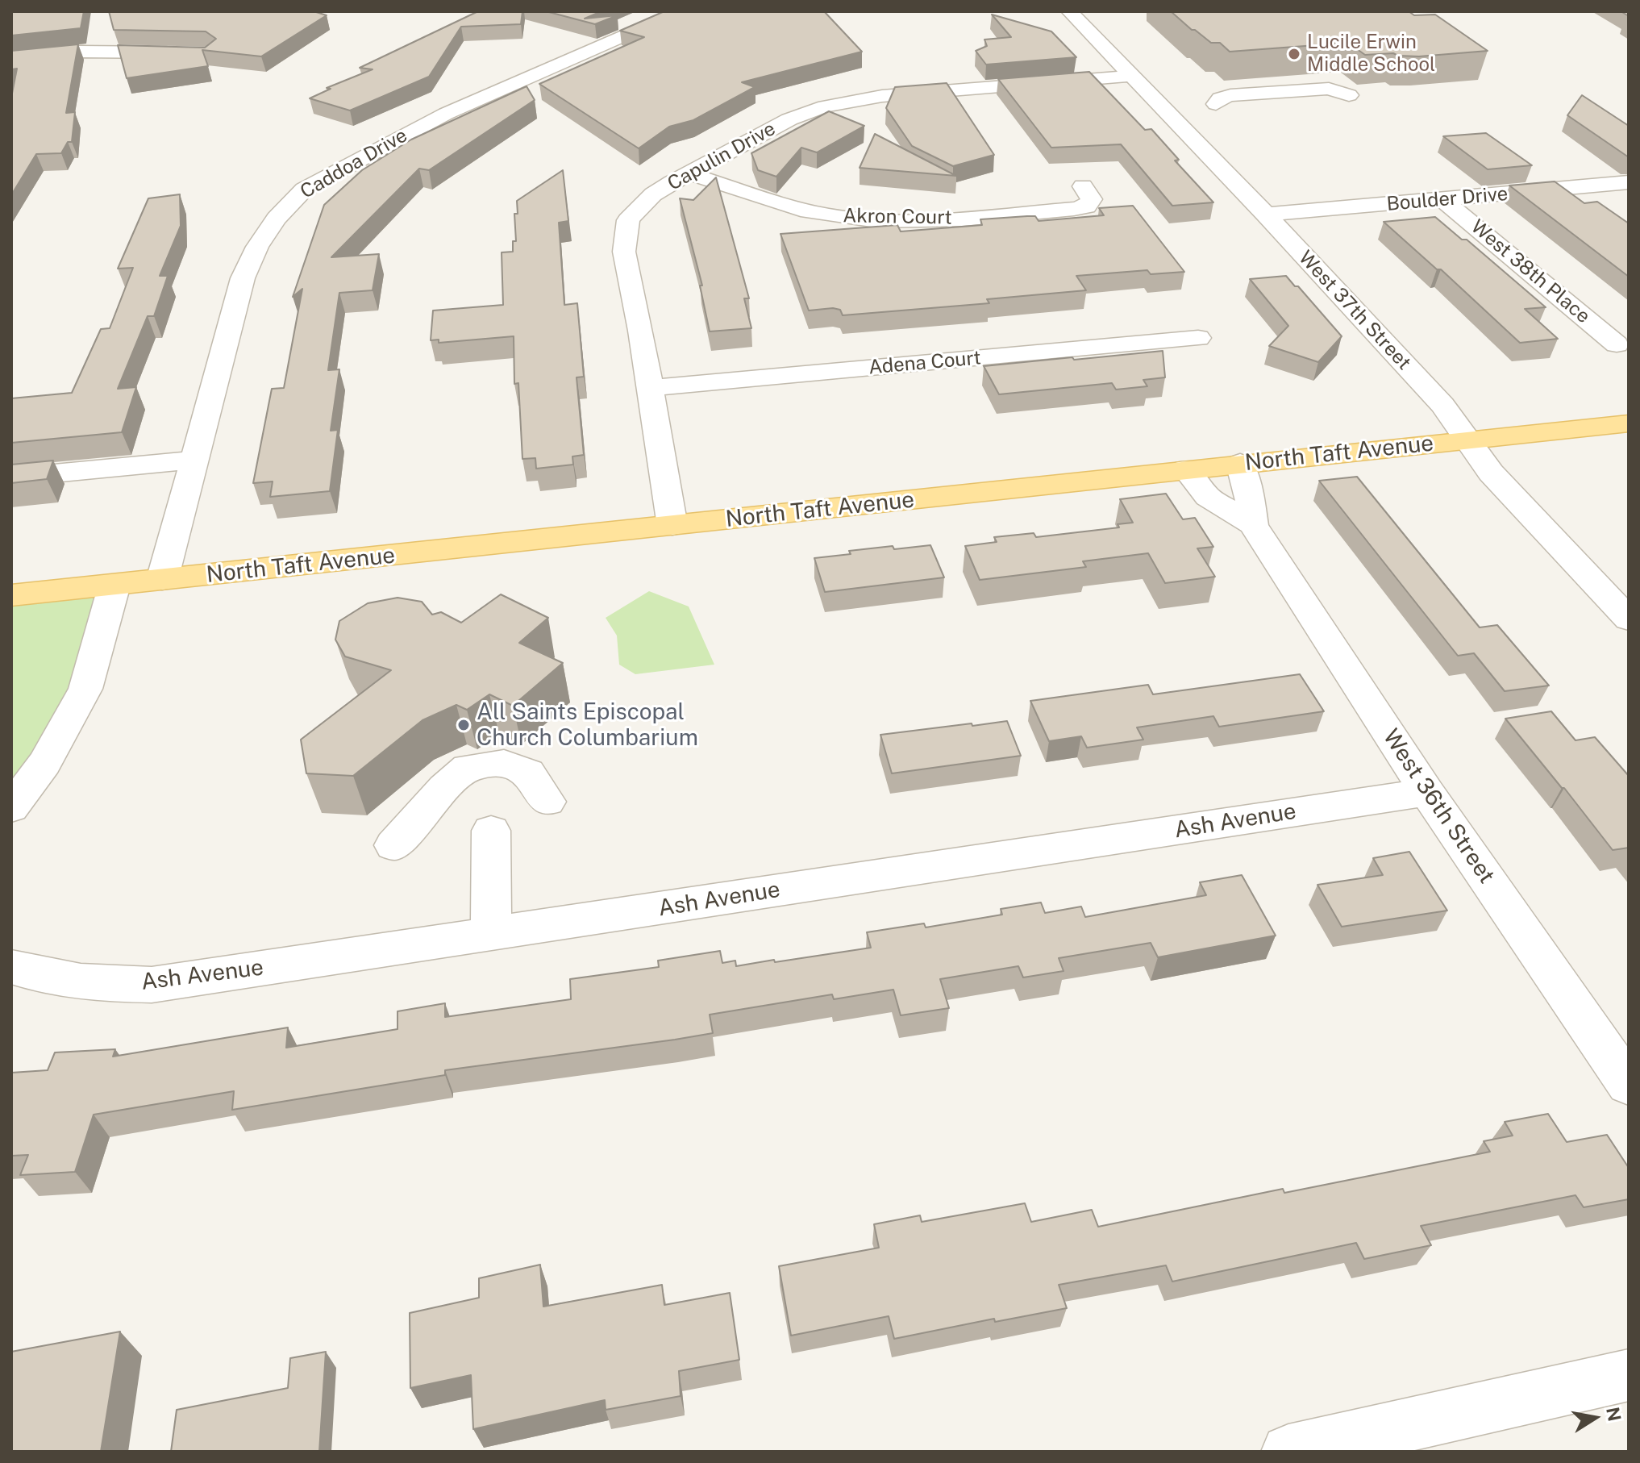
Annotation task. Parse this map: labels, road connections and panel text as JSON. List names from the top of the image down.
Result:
{
  "streets": {
    "main road": ["North Taft Avenue"],
    "street": [
      "Capulin Drive",
      "Caddoa Drive",
      "Boulder Drive",
      "Akron Court",
      "West 38th Place",
      "West 37th Street",
      "Adena Court",
      "West 36th Street",
      "Ash Avenue"
    ]
  },
  "crossings": [
    ["Capulin Drive", "Akron Court"],
    ["Capulin Drive", "West 37th Street"],
    ["Capulin Drive", "Adena Court"],
    ["Capulin Drive", "North Taft Avenue"],
    ["Caddoa Drive", "North Taft Avenue"],
    ["Boulder Drive", "West 38th Place"],
    ["Boulder Drive", "West 37th Street"],
    ["West 37th Street", "North Taft Avenue"],
    ["North Taft Avenue", "West 36th Street"],
    ["West 36th Street", "Ash Avenue"]
  ],
  "places": ["Lucile Erwin Middle School", "All Saints Episcopal Church Columbarium"],
  "north": "right"
}
